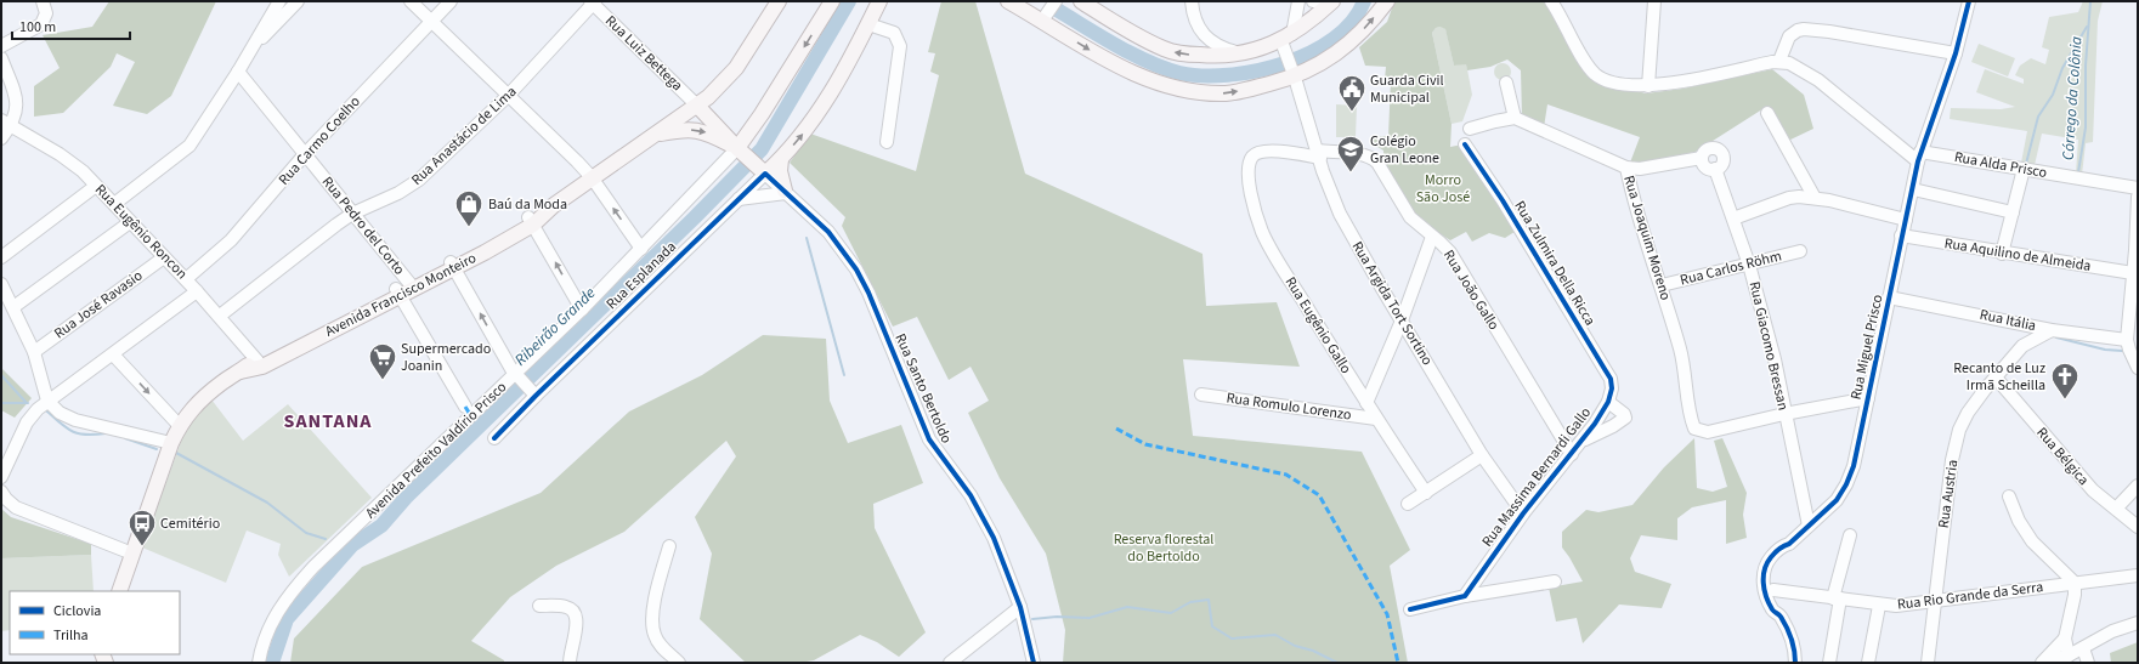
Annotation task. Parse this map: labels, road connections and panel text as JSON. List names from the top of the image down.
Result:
{
  "streets": {
    "main road": ["Avenida Francisco Monteiro", "Avenida Prefeito Valdírio Prisco"],
    "street": [
      "Rua Luiz Bettega",
      "Rua Anastácio de Lima",
      "Rua Carmo Coelho",
      "Rua Alda Prisco",
      "Rua Pedro del Corto",
      "Rua Eugênio Roncon",
      "Rua Joaquim Moreno",
      "Rua Aquilino de Almeida",
      "Rua Zulmira Della Ricca",
      "Rua Carlos Röhm",
      "Rua Esplanada",
      "Rua João Gallo",
      "Rua Argida Tort Sortino",
      "Rua José Ravasio",
      "Rua Itália",
      "Rua Eugênio Gallo",
      "Rua Giacomo Bressan",
      "Rua Miguel Prisco",
      "Rua Santo Bertoldo",
      "Rua Romulo Lorenzo",
      "Rua Bélgica",
      "Rua Massima Bernardi Gallo",
      "Rua Austria",
      "Rua Rio Grande da Serra"
    ]
  },
  "crossings": [
    ["Rua Luiz Bettega", "Rua Anastácio de Lima"],
    ["Rua Luiz Bettega", "Avenida Francisco Monteiro"],
    ["Rua Anastácio de Lima", "Rua Pedro del Corto"],
    ["Rua Anastácio de Lima", "Rua Eugênio Roncon"],
    ["Rua Carmo Coelho", "Rua Pedro del Corto"],
    ["Rua Carmo Coelho", "Rua Eugênio Roncon"],
    ["Rua Alda Prisco", "Rua Miguel Prisco"],
    ["Rua Pedro del Corto", "Avenida Francisco Monteiro"],
    ["Rua Eugênio Roncon", "Avenida Francisco Monteiro"],
    ["Rua Eugênio Roncon", "Rua José Ravasio"],
    ["Rua Joaquim Moreno", "Rua Carlos Röhm"],
    ["Rua Joaquim Moreno", "Rua Giacomo Bressan"],
    ["Rua Aquilino de Almeida", "Rua Miguel Prisco"],
    ["Rua Zulmira Della Ricca", "Rua Massima Bernardi Gallo"],
    ["Rua Carlos Röhm", "Rua Giacomo Bressan"],
    ["Rua Esplanada", "Rua Santo Bertoldo"],
    ["Rua Esplanada", "Avenida Prefeito Valdírio Prisco"],
    ["Rua João Gallo", "Rua Argida Tort Sortino"],
    ["Rua João Gallo", "Rua Eugênio Gallo"],
    ["Rua João Gallo", "Rua Massima Bernardi Gallo"],
    ["Rua Argida Tort Sortino", "Rua Massima Bernardi Gallo"],
    ["Rua Itália", "Rua Miguel Prisco"],
    ["Rua Itália", "Rua Austria"],
    ["Rua Eugênio Gallo", "Rua Romulo Lorenzo"],
    ["Rua Giacomo Bressan", "Rua Miguel Prisco"],
    ["Rua Miguel Prisco", "Rua Rio Grande da Serra"],
    ["Rua Bélgica", "Rua Austria"],
    ["Rua Austria", "Rua Rio Grande da Serra"]
  ],
  "districts": ["SANTANA"],
  "water": ["Córrego da Colônia", "Ribeirão Grande"],
  "parks": ["Morro São José", "Reserva florestal do Bertoldo"],
  "places": {
    "public building": ["Guarda Civil Municipal"],
    "school or university": ["Colégio Gran Leone"],
    "shop": ["Baú da Moda"],
    "supermarket": ["Supermercado Joanin"],
    "church": ["Recanto de Luz Irmã Scheilla"],
    "bus stop": ["Cemitério"]
  },
  "legend": ["Ciclovia", "Trilha"],
  "scale_bar": "100 m"
}
